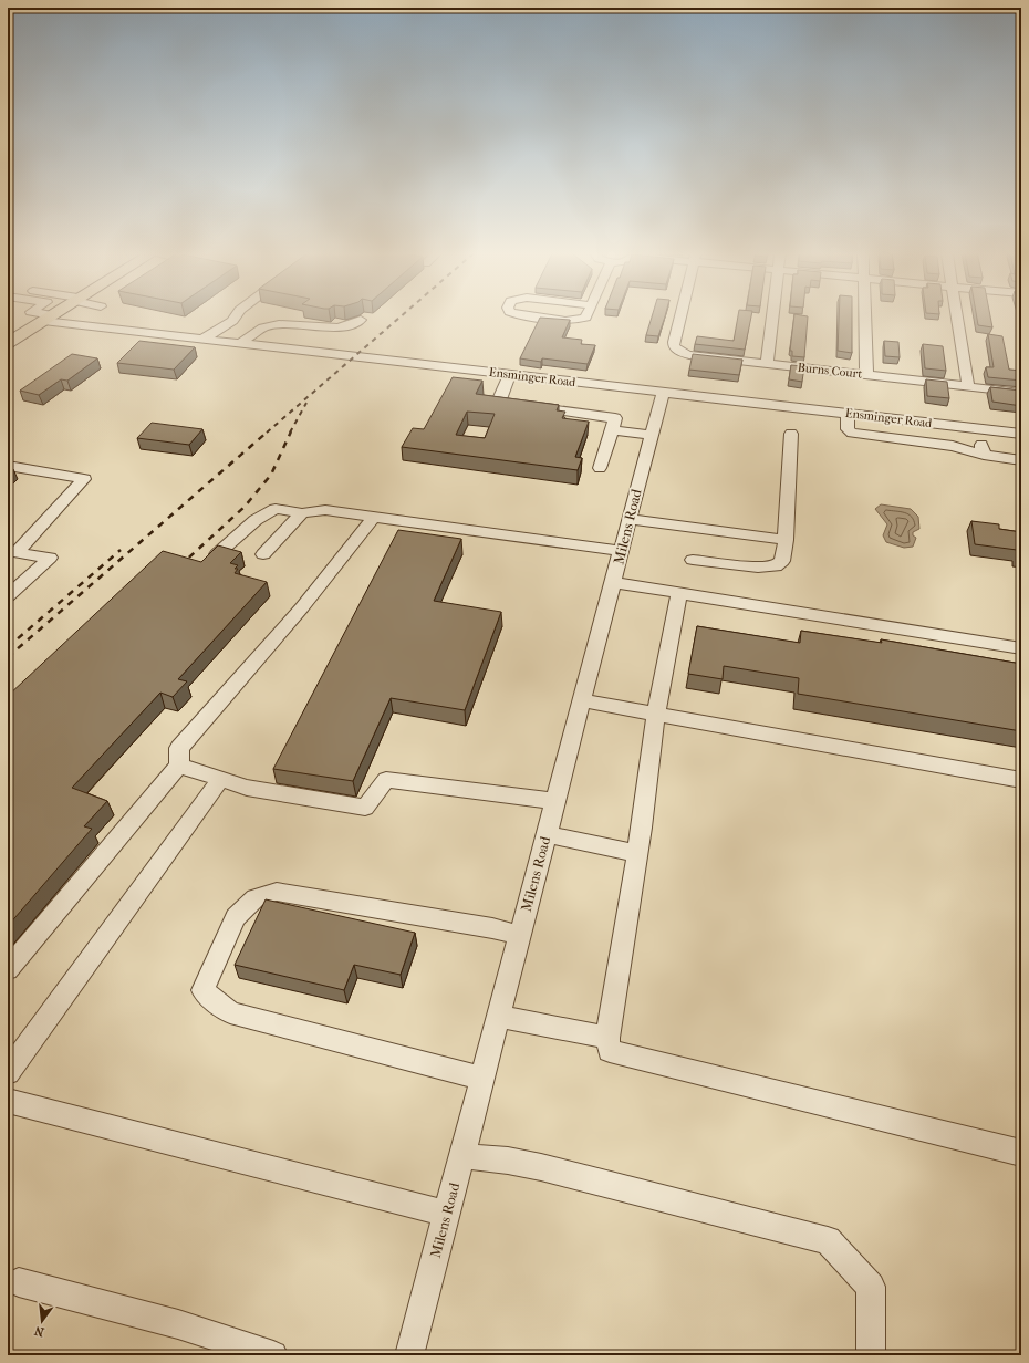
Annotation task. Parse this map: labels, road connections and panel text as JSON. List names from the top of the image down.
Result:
{
  "streets": {
    "street": ["Burns Court", "Ensminger Road", "Milens Road"]
  },
  "crossings": [
    ["Ensminger Road", "Milens Road"]
  ],
  "north": "bottom"
}
